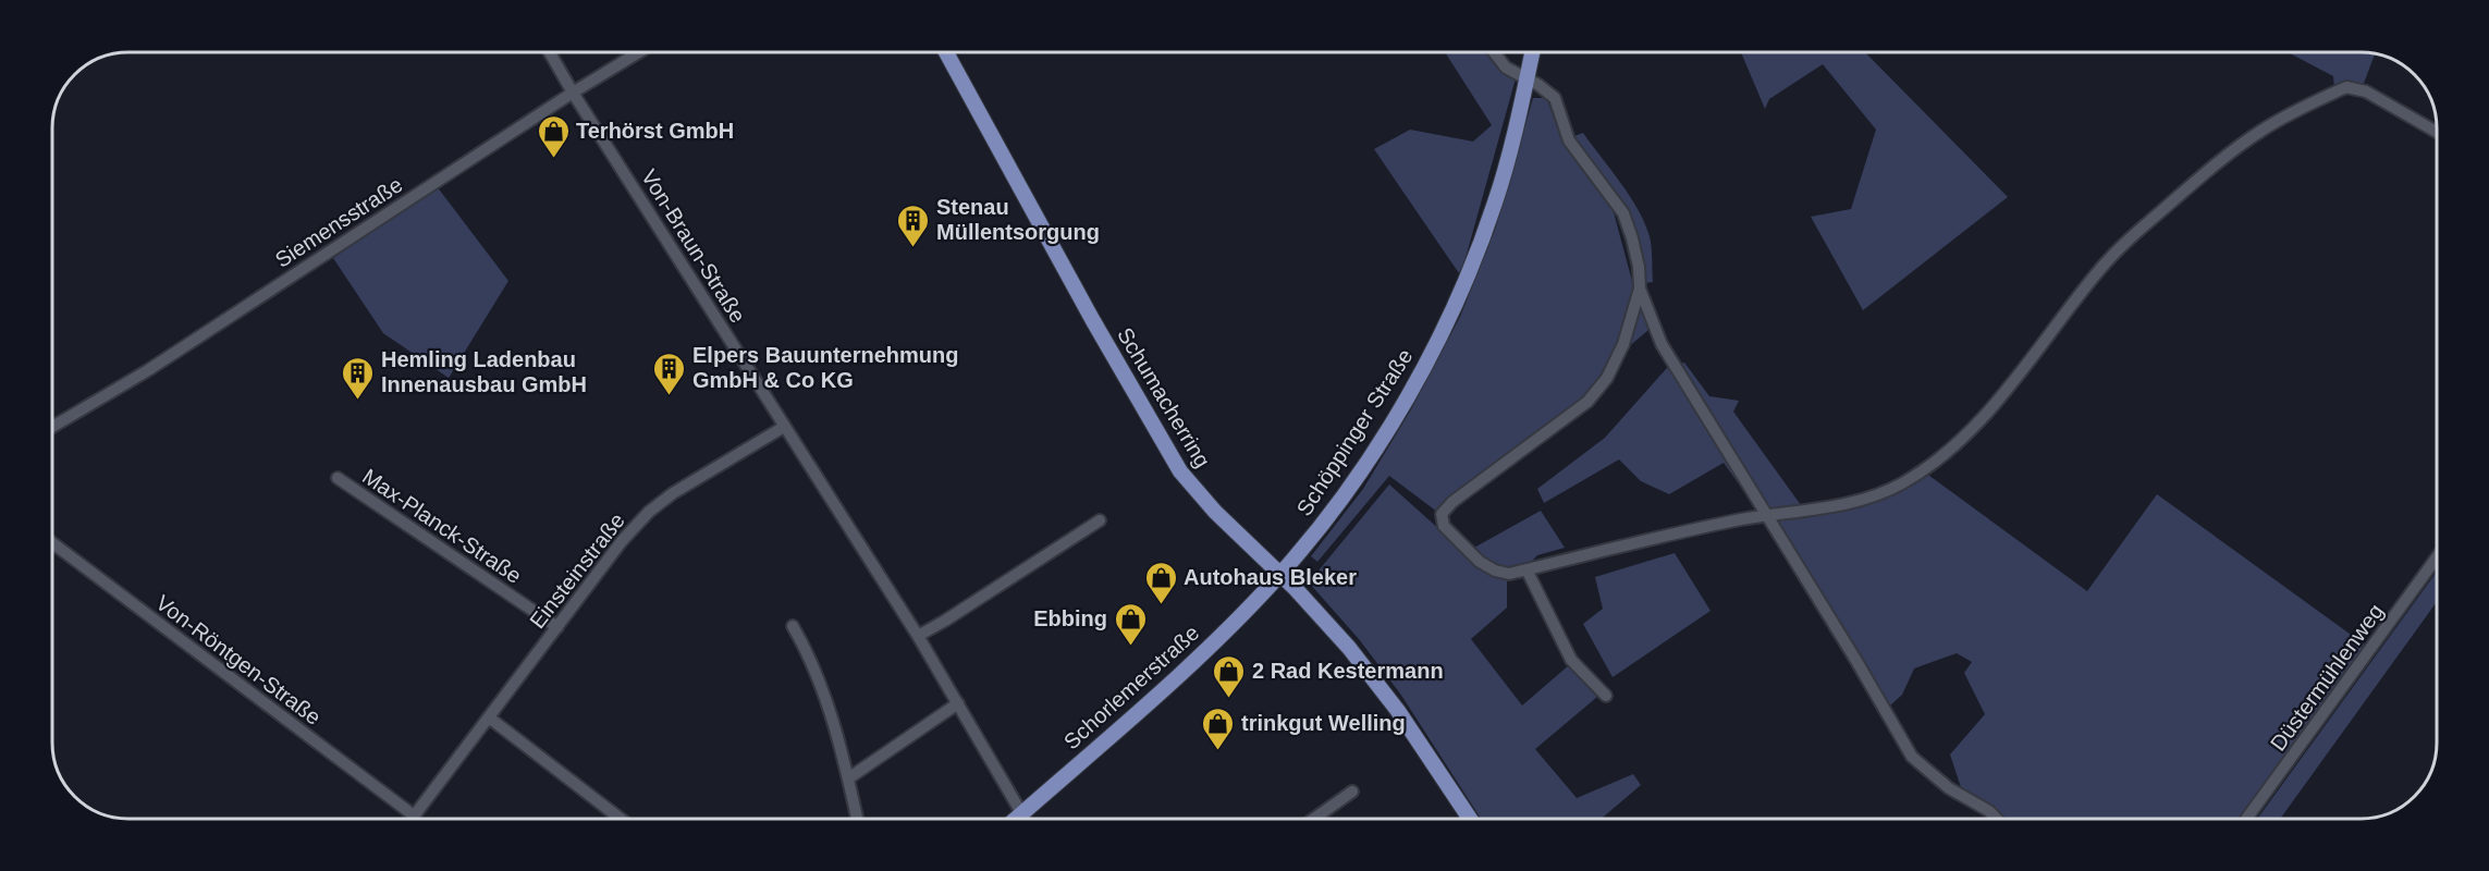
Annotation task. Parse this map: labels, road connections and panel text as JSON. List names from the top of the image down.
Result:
{
  "streets": {
    "main road": ["Schumacherring", "Schöppinger Straße", "Schorlemerstraße"],
    "street": [
      "Siemensstraße",
      "Von-Braun-Straße",
      "Max-Planck-Straße",
      "Einsteinstraße",
      "Von-Röntgen-Straße",
      "Düstermühlenweg"
    ]
  },
  "crossings": [
    ["Siemensstraße", "Von-Braun-Straße"],
    ["Von-Braun-Straße", "Einsteinstraße"],
    ["Von-Braun-Straße", "Schorlemerstraße"],
    ["Schumacherring", "Schöppinger Straße"],
    ["Schumacherring", "Schorlemerstraße"],
    ["Schöppinger Straße", "Schorlemerstraße"],
    ["Max-Planck-Straße", "Einsteinstraße"],
    ["Einsteinstraße", "Von-Röntgen-Straße"]
  ],
  "places": {
    "shop": [
      "Terhörst GmbH",
      "Autohaus Bleker",
      "Ebbing",
      "2 Rad Kestermann",
      "trinkgut Welling"
    ],
    "building": ["Stenau Müllentsorgung", "Elpers Bauunternehmung GmbH & Co KG", "Hemling Ladenbau Innenausbau GmbH"]
  }
}
